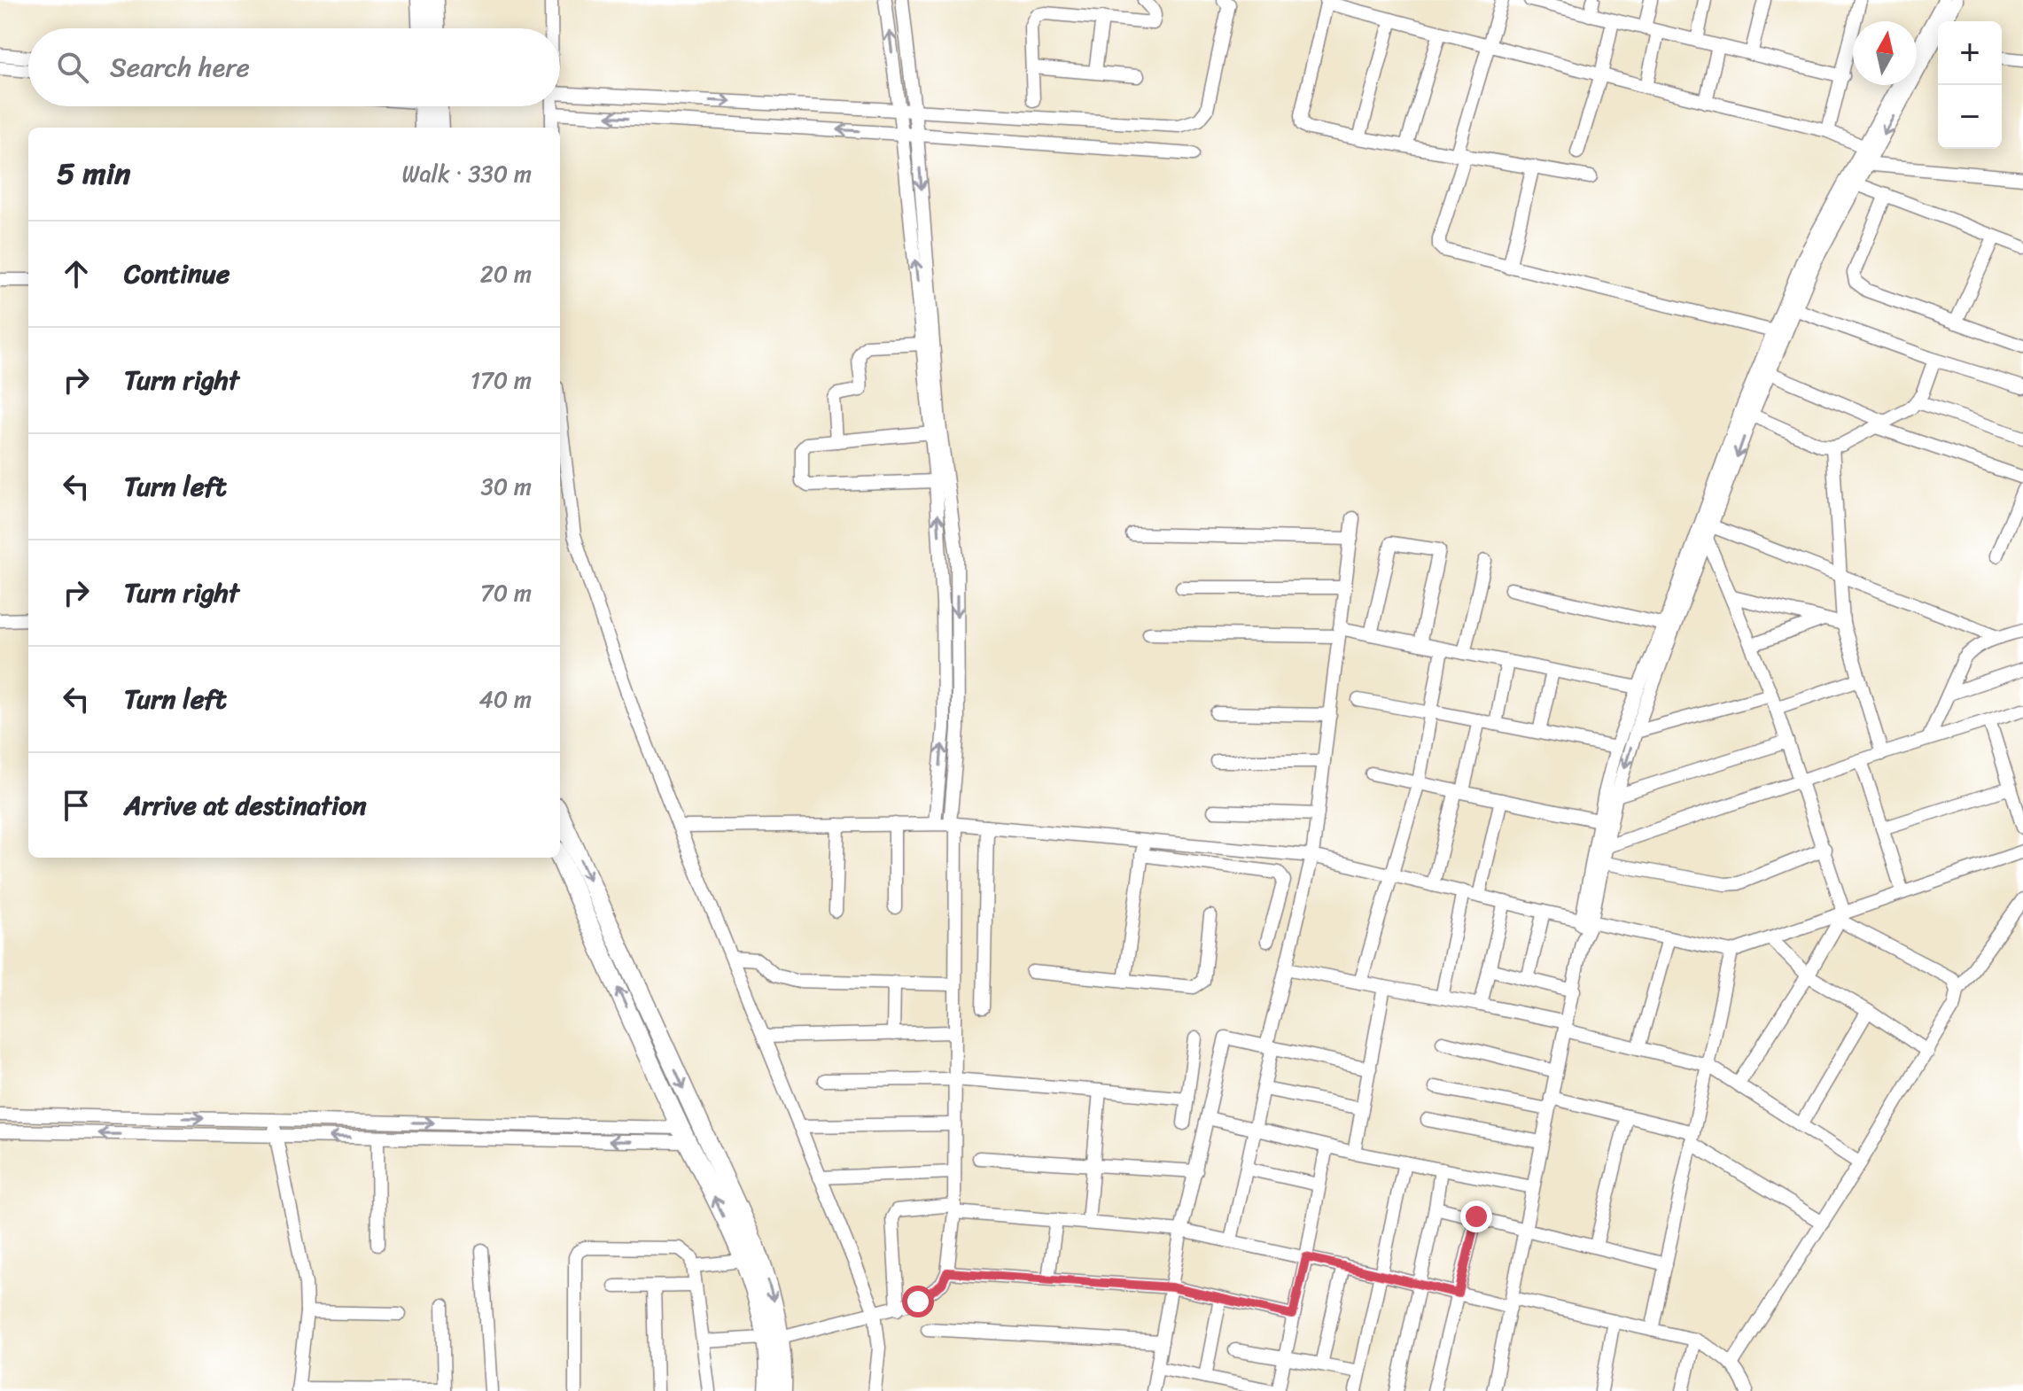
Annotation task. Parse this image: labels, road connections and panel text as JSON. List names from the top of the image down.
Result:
{
  "north": "top",
  "page": {
    "map_buttons": ["+", "−"],
    "search": "Search here",
    "heading": ["5 min", "Walk · 330 m"],
    "list": [
      ["Continue", "20 m"],
      ["Turn right", "170 m"],
      ["Turn left", "30 m"],
      ["Turn right", "70 m"],
      ["Turn left", "40 m"],
      "Arrive at destination"
    ]
  }
}
